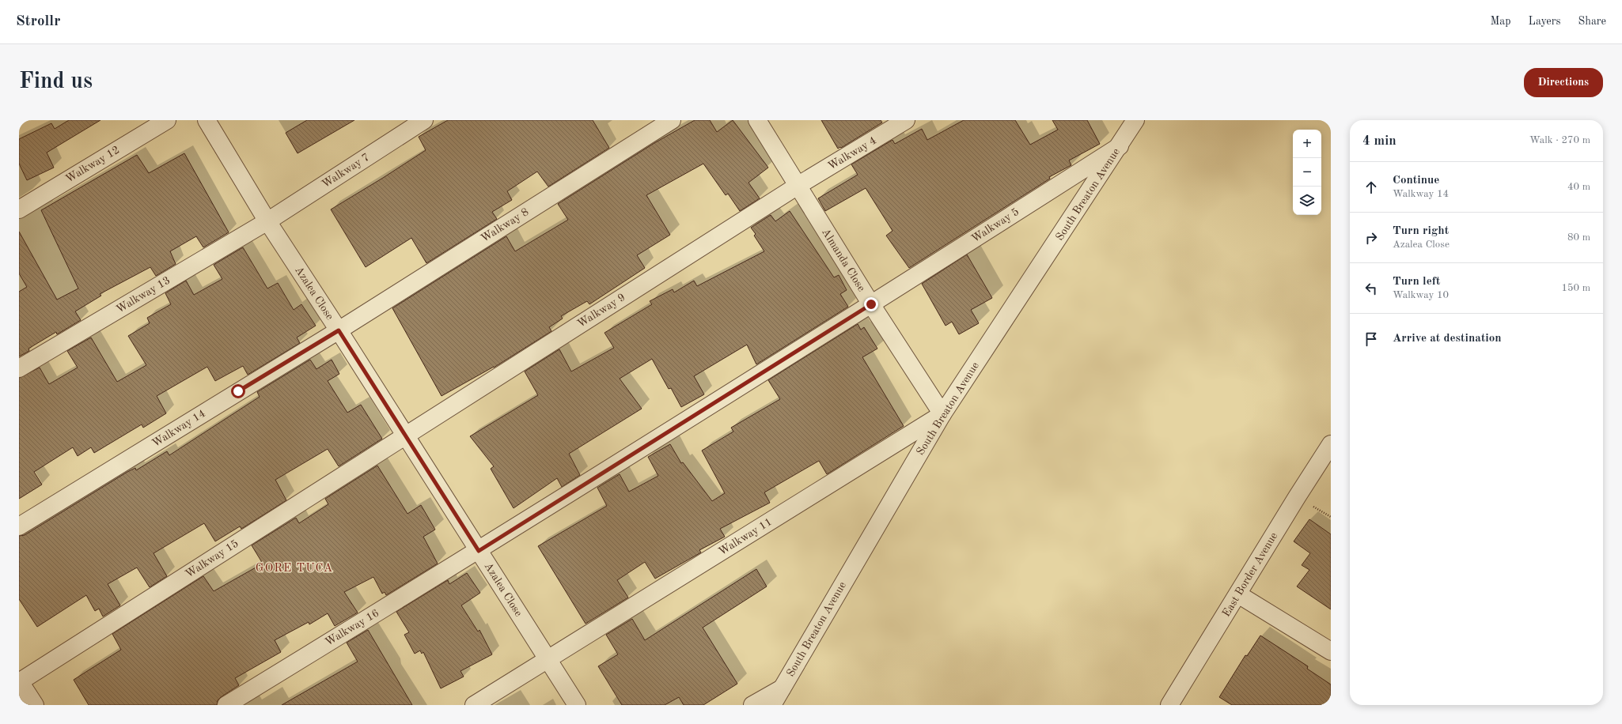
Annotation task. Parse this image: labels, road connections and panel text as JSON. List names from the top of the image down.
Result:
{
  "streets": {
    "street": [
      "Walkway 4",
      "Walkway 12",
      "Walkway 7",
      "South Breaton Avenue",
      "Walkway 8",
      "Walkway 5",
      "Almanda Close",
      "Azalea Close",
      "Walkway 13",
      "Walkway 9",
      "Walkway 14",
      "Walkway 11",
      "Walkway 15",
      "East Border Avenue",
      "Walkway 16"
    ]
  },
  "crossings": [
    ["Walkway 4", "Almanda Close"],
    ["Walkway 4", "Walkway 9"],
    ["Walkway 7", "Azalea Close"],
    ["Walkway 7", "Walkway 13"],
    ["South Breaton Avenue", "Walkway 5"],
    ["South Breaton Avenue", "Almanda Close"],
    ["South Breaton Avenue", "Walkway 11"],
    ["Walkway 8", "Azalea Close"],
    ["Walkway 8", "Walkway 14"],
    ["Walkway 5", "Almanda Close"],
    ["Walkway 5", "Azalea Close"],
    ["Walkway 5", "Walkway 16"],
    ["Almanda Close", "Walkway 9"],
    ["Almanda Close", "Walkway 11"],
    ["Azalea Close", "Walkway 13"],
    ["Azalea Close", "Walkway 9"],
    ["Azalea Close", "Walkway 14"],
    ["Azalea Close", "Walkway 11"],
    ["Azalea Close", "Walkway 15"],
    ["Azalea Close", "Walkway 16"],
    ["Walkway 9", "Walkway 15"]
  ],
  "districts": ["GORE TUCA"],
  "page": {
    "header": "Strollr",
    "nav": ["Map", "Layers", "Share"],
    "buttons": "Directions",
    "title": "Find us",
    "heading": ["4 min", "Walk · 270 m"],
    "map_buttons": ["+", "−"],
    "list": [
      ["Continue", "Walkway 14", "40 m"],
      ["Turn right", "Azalea Close", "80 m"],
      ["Turn left", "Walkway 10", "150 m"],
      "Arrive at destination"
    ]
  }
}
